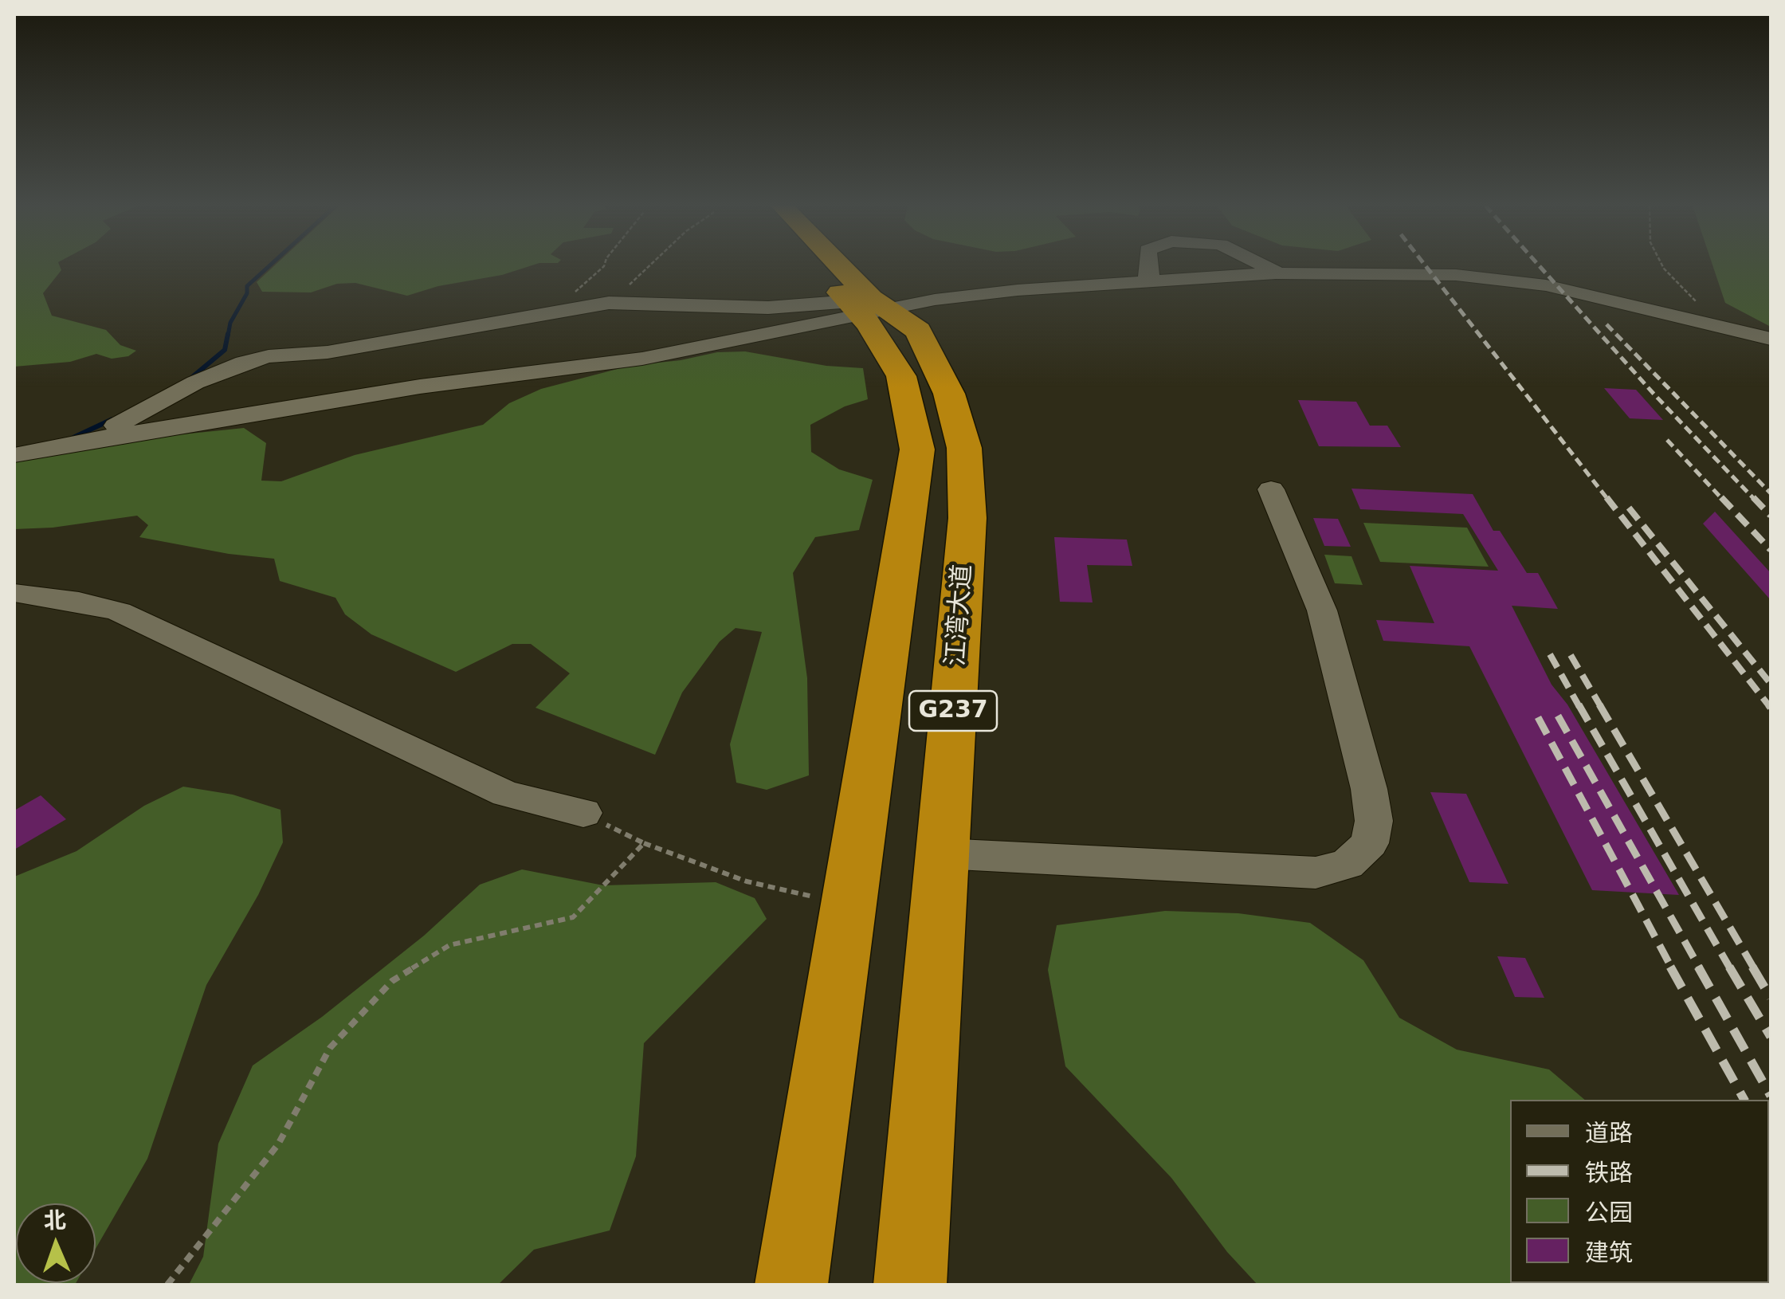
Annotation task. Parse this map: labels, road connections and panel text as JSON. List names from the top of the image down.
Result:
{
  "streets": {
    "highway": ["江湾大道", "G237"]
  },
  "legend": [
    "道路",
    "铁路",
    "公园",
    "建筑"
  ],
  "north": "top"
}
